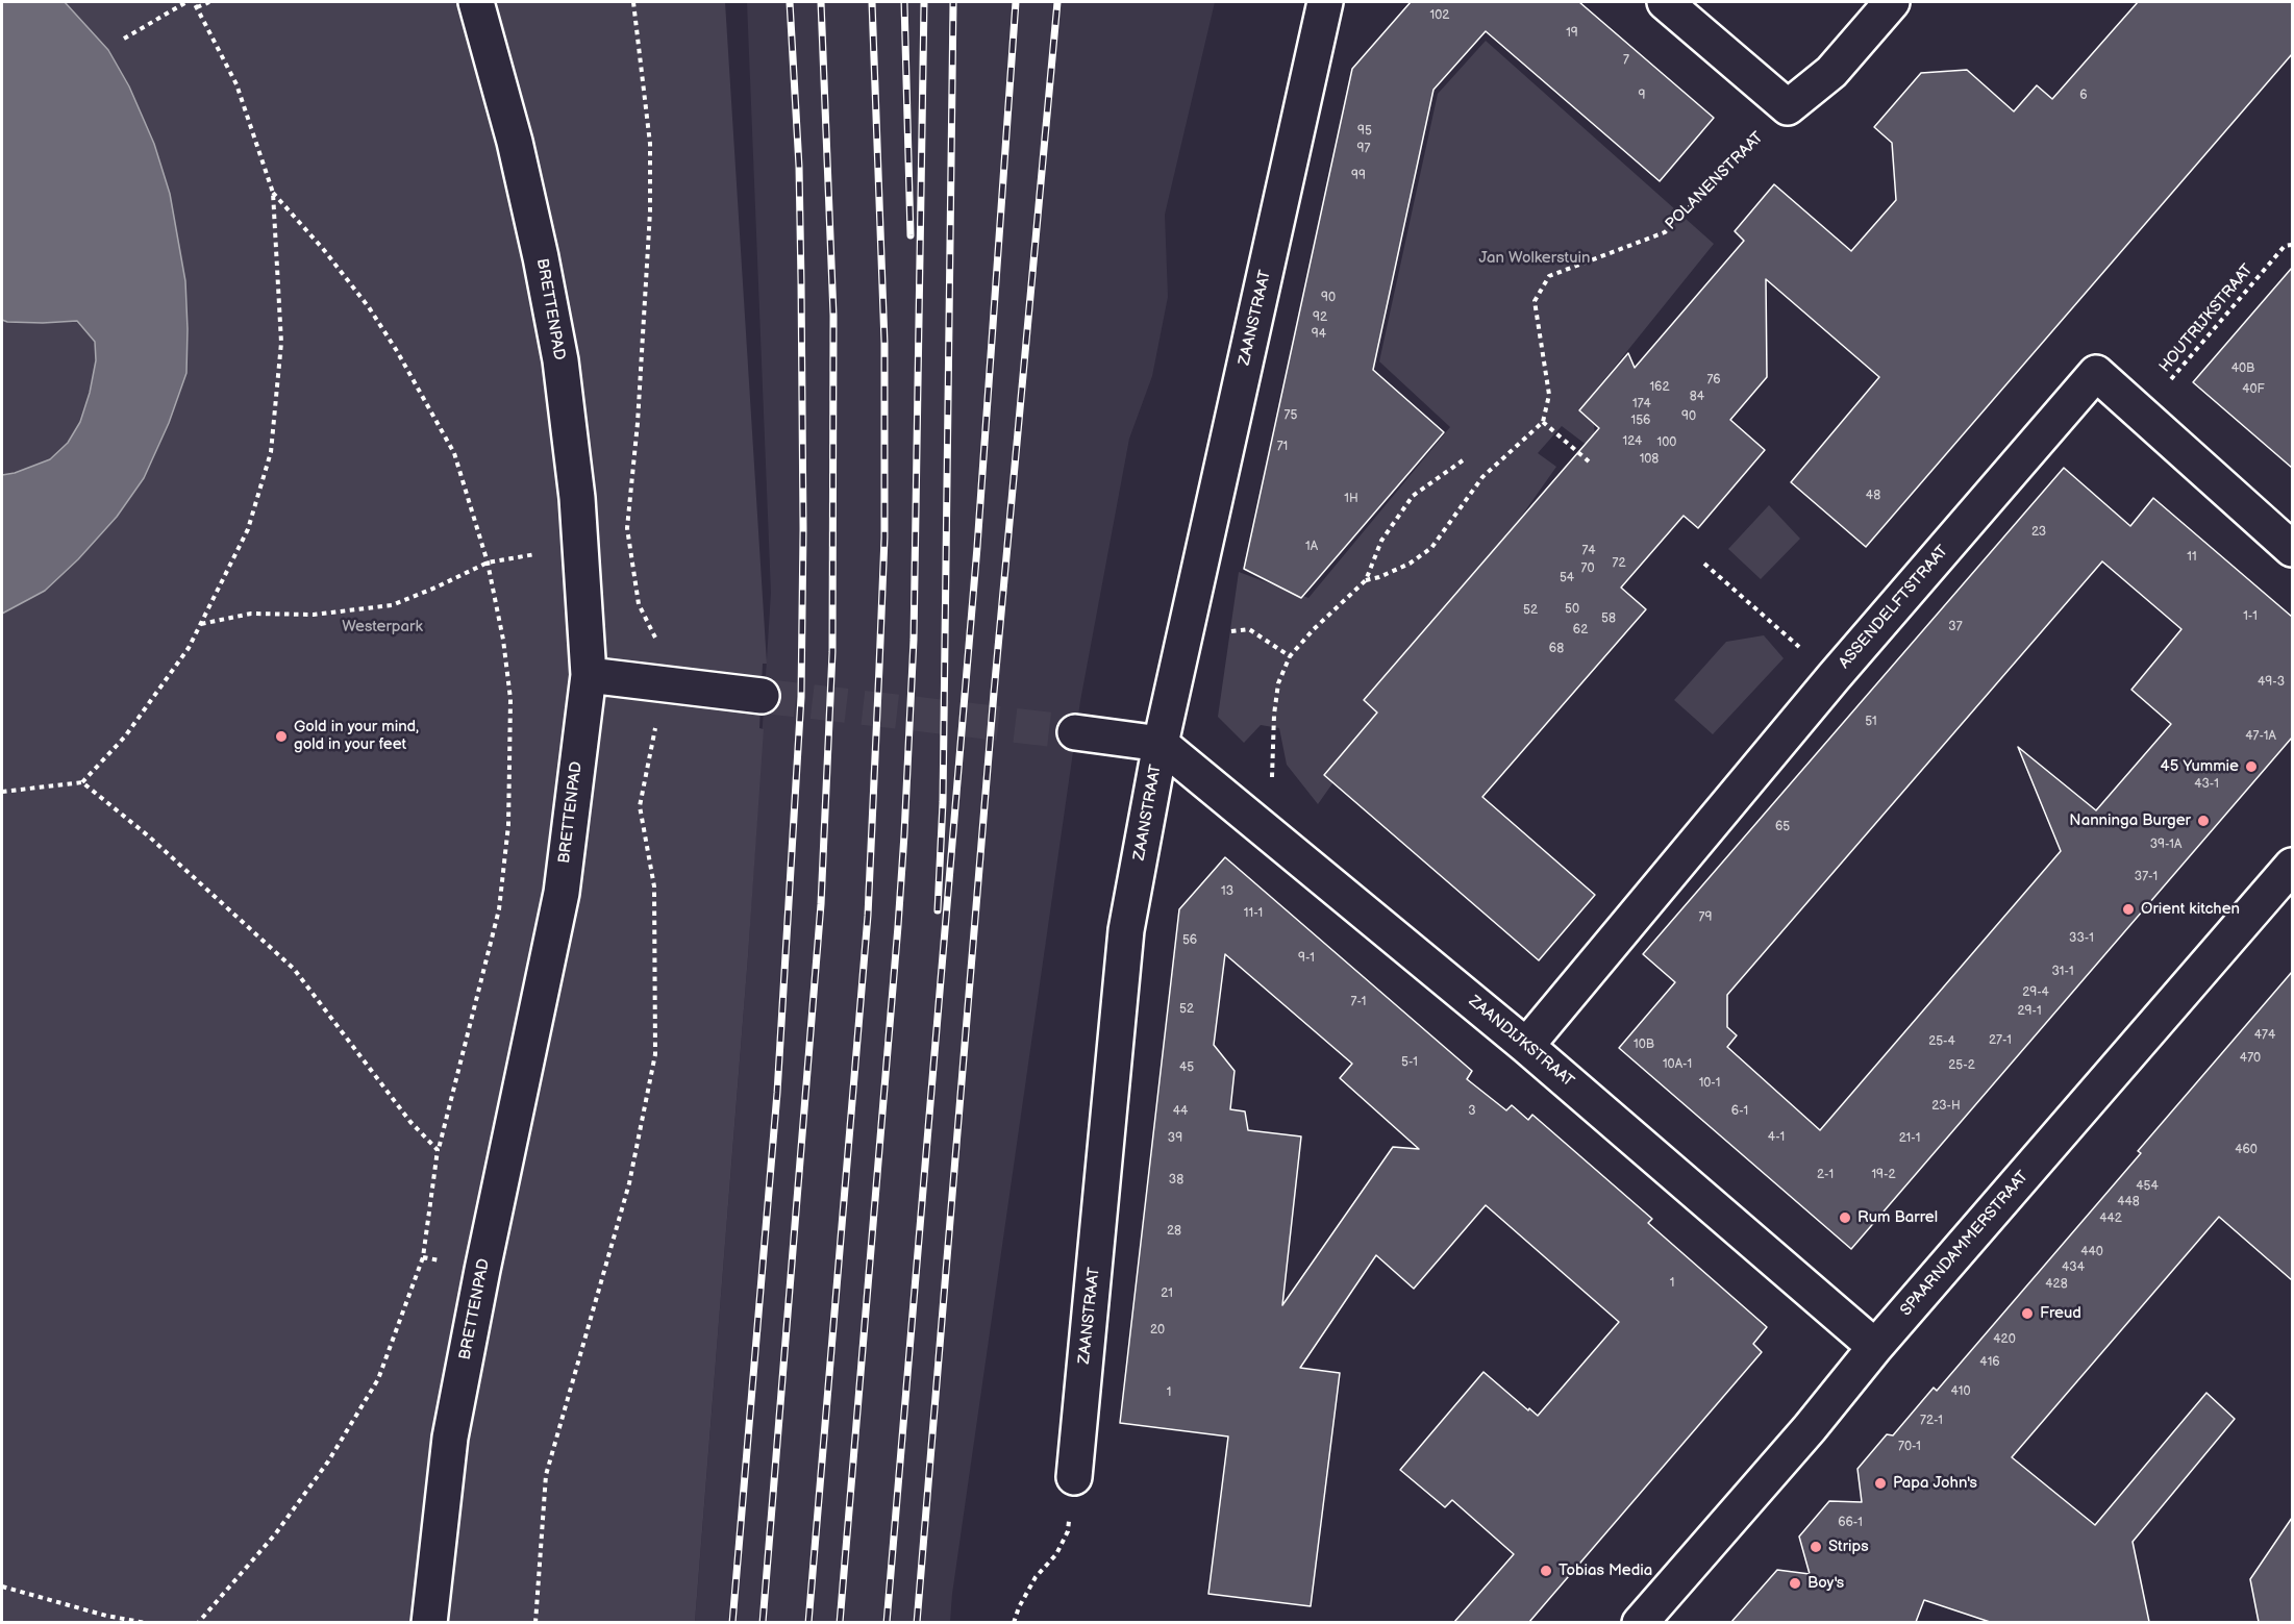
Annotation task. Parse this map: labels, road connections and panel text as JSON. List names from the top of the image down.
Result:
{
  "streets": {
    "street": [
      "BRETTENPAD",
      "ZAANSTRAAT",
      "ASSENDELFTSTRAAT",
      "ZAANDIJKSTRAAT",
      "SPAARNDAMMERSTRAAT"
    ],
    "path": ["POLANENSTRAAT", "HOUTRIJKSTRAAT"]
  },
  "crossings": [
    ["ZAANSTRAAT", "ZAANDIJKSTRAAT"],
    ["HOUTRIJKSTRAAT", "ASSENDELFTSTRAAT"],
    ["ASSENDELFTSTRAAT", "ZAANDIJKSTRAAT"],
    ["ZAANDIJKSTRAAT", "SPAARNDAMMERSTRAAT"]
  ],
  "parks": ["Jan Wolkerstuin", "Westerpark"],
  "places": [
    "Gold in your mind, gold in your feet",
    "45 Yummie",
    "Nanninga Burger",
    "Orient kitchen",
    "Rum Barrel",
    "Freud",
    "Papa John's",
    "Strips",
    "Tobias Media",
    "Boy's"
  ],
  "house_numbers": [
    "102",
    "19",
    "7",
    "9",
    "6",
    "95",
    "97",
    "99",
    "90",
    "92",
    "94",
    "40B",
    "76",
    "162",
    "40F",
    "84",
    "174",
    "75",
    "90",
    "156",
    "124",
    "100",
    "71",
    "108",
    "48",
    "1H",
    "23",
    "1A",
    "74",
    "11",
    "72",
    "70",
    "54",
    "50",
    "52",
    "1-1",
    "58",
    "37",
    "62",
    "68",
    "49-3",
    "51",
    "47-1A",
    "43-1",
    "65",
    "39-1A",
    "37-1",
    "13",
    "11-1",
    "79",
    "33-1",
    "56",
    "9-1",
    "31-1",
    "29-4",
    "7-1",
    "52",
    "29-1",
    "474",
    "27-1",
    "25-4",
    "10B",
    "470",
    "5-1",
    "10A-1",
    "25-2",
    "45",
    "10-1",
    "23-H",
    "44",
    "3",
    "6-1",
    "4-1",
    "39",
    "21-1",
    "460",
    "2-1",
    "19-2",
    "38",
    "454",
    "448",
    "442",
    "28",
    "440",
    "434",
    "1",
    "428",
    "21",
    "20",
    "420",
    "416",
    "410",
    "1",
    "72-1",
    "70-1",
    "66-1"
  ]
}
